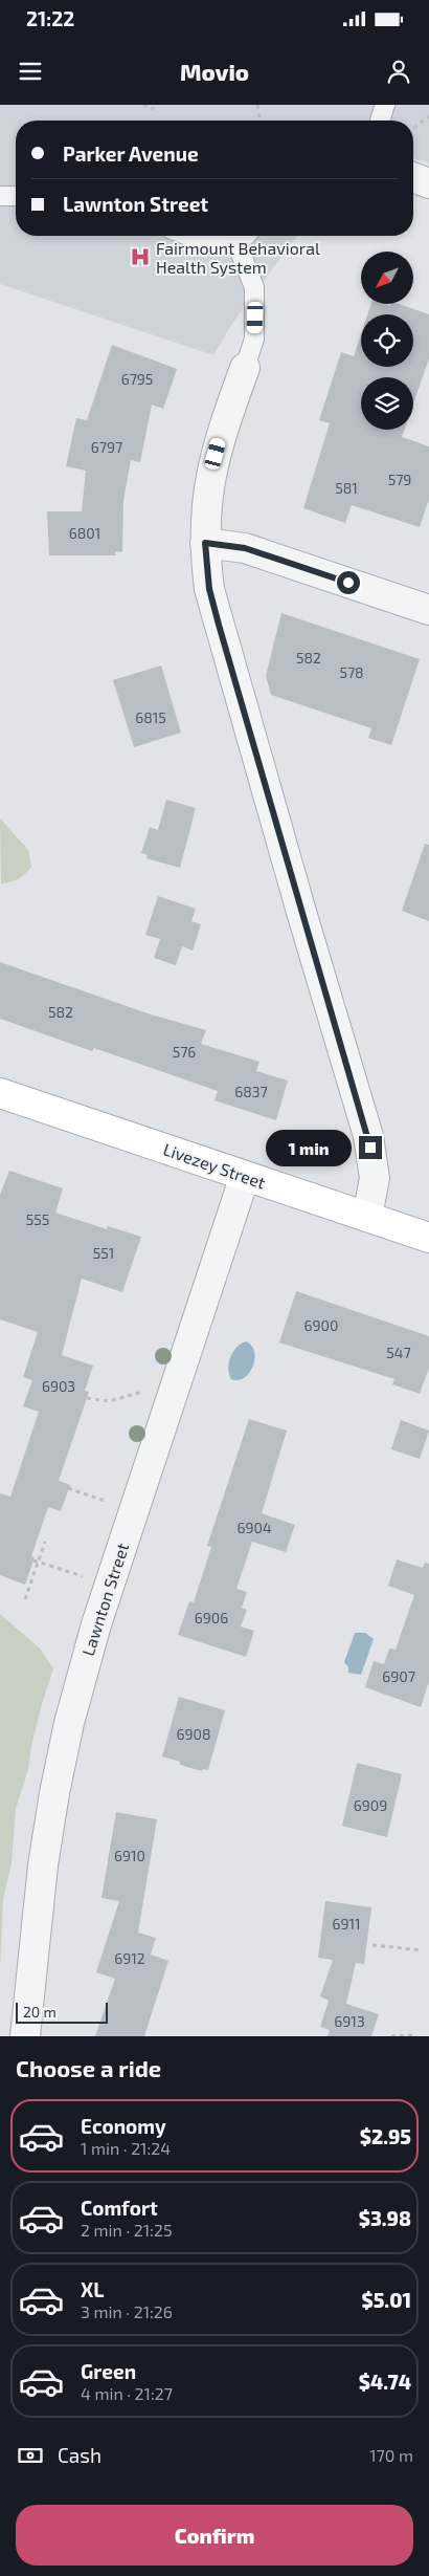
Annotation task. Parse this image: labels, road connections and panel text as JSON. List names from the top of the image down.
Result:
{
  "streets": {
    "street": ["Livezey Street", "Lawnton Street"]
  },
  "crossings": [
    ["Livezey Street", "Lawnton Street"]
  ],
  "places": {
    "hospital": ["Fairmount Behavioral Health System"]
  },
  "house_numbers": [
    "6795",
    "6797",
    "579",
    "581",
    "6801",
    "582",
    "578",
    "6815",
    "582",
    "576",
    "6837",
    "555",
    "551",
    "6900",
    "547",
    "6903",
    "6904",
    "6906",
    "6907",
    "6908",
    "6909",
    "6910",
    "6911",
    "6912",
    "6913"
  ],
  "scale_bar": "20 m",
  "north": "bottom left",
  "page": {
    "status": "21:22",
    "header": "Movio",
    "banner": ["Parker Avenue", "Lawnton Street"],
    "bubble": "1 min",
    "scale": "20 m",
    "heading": "Choose a ride",
    "list": [
      {
        "name": "Economy",
        "note": "1 min · 21:24",
        "value": "$2.95"
      },
      {
        "name": "Comfort",
        "note": "2 min · 21:25",
        "value": "$3.98"
      },
      {
        "name": "XL",
        "note": "3 min · 21:26",
        "value": "$5.01"
      },
      {
        "name": "Green",
        "note": "4 min · 21:27",
        "value": "$4.74"
      }
    ],
    "pay": ["Cash", "170 m"],
    "buttons": "Confirm"
  }
}
